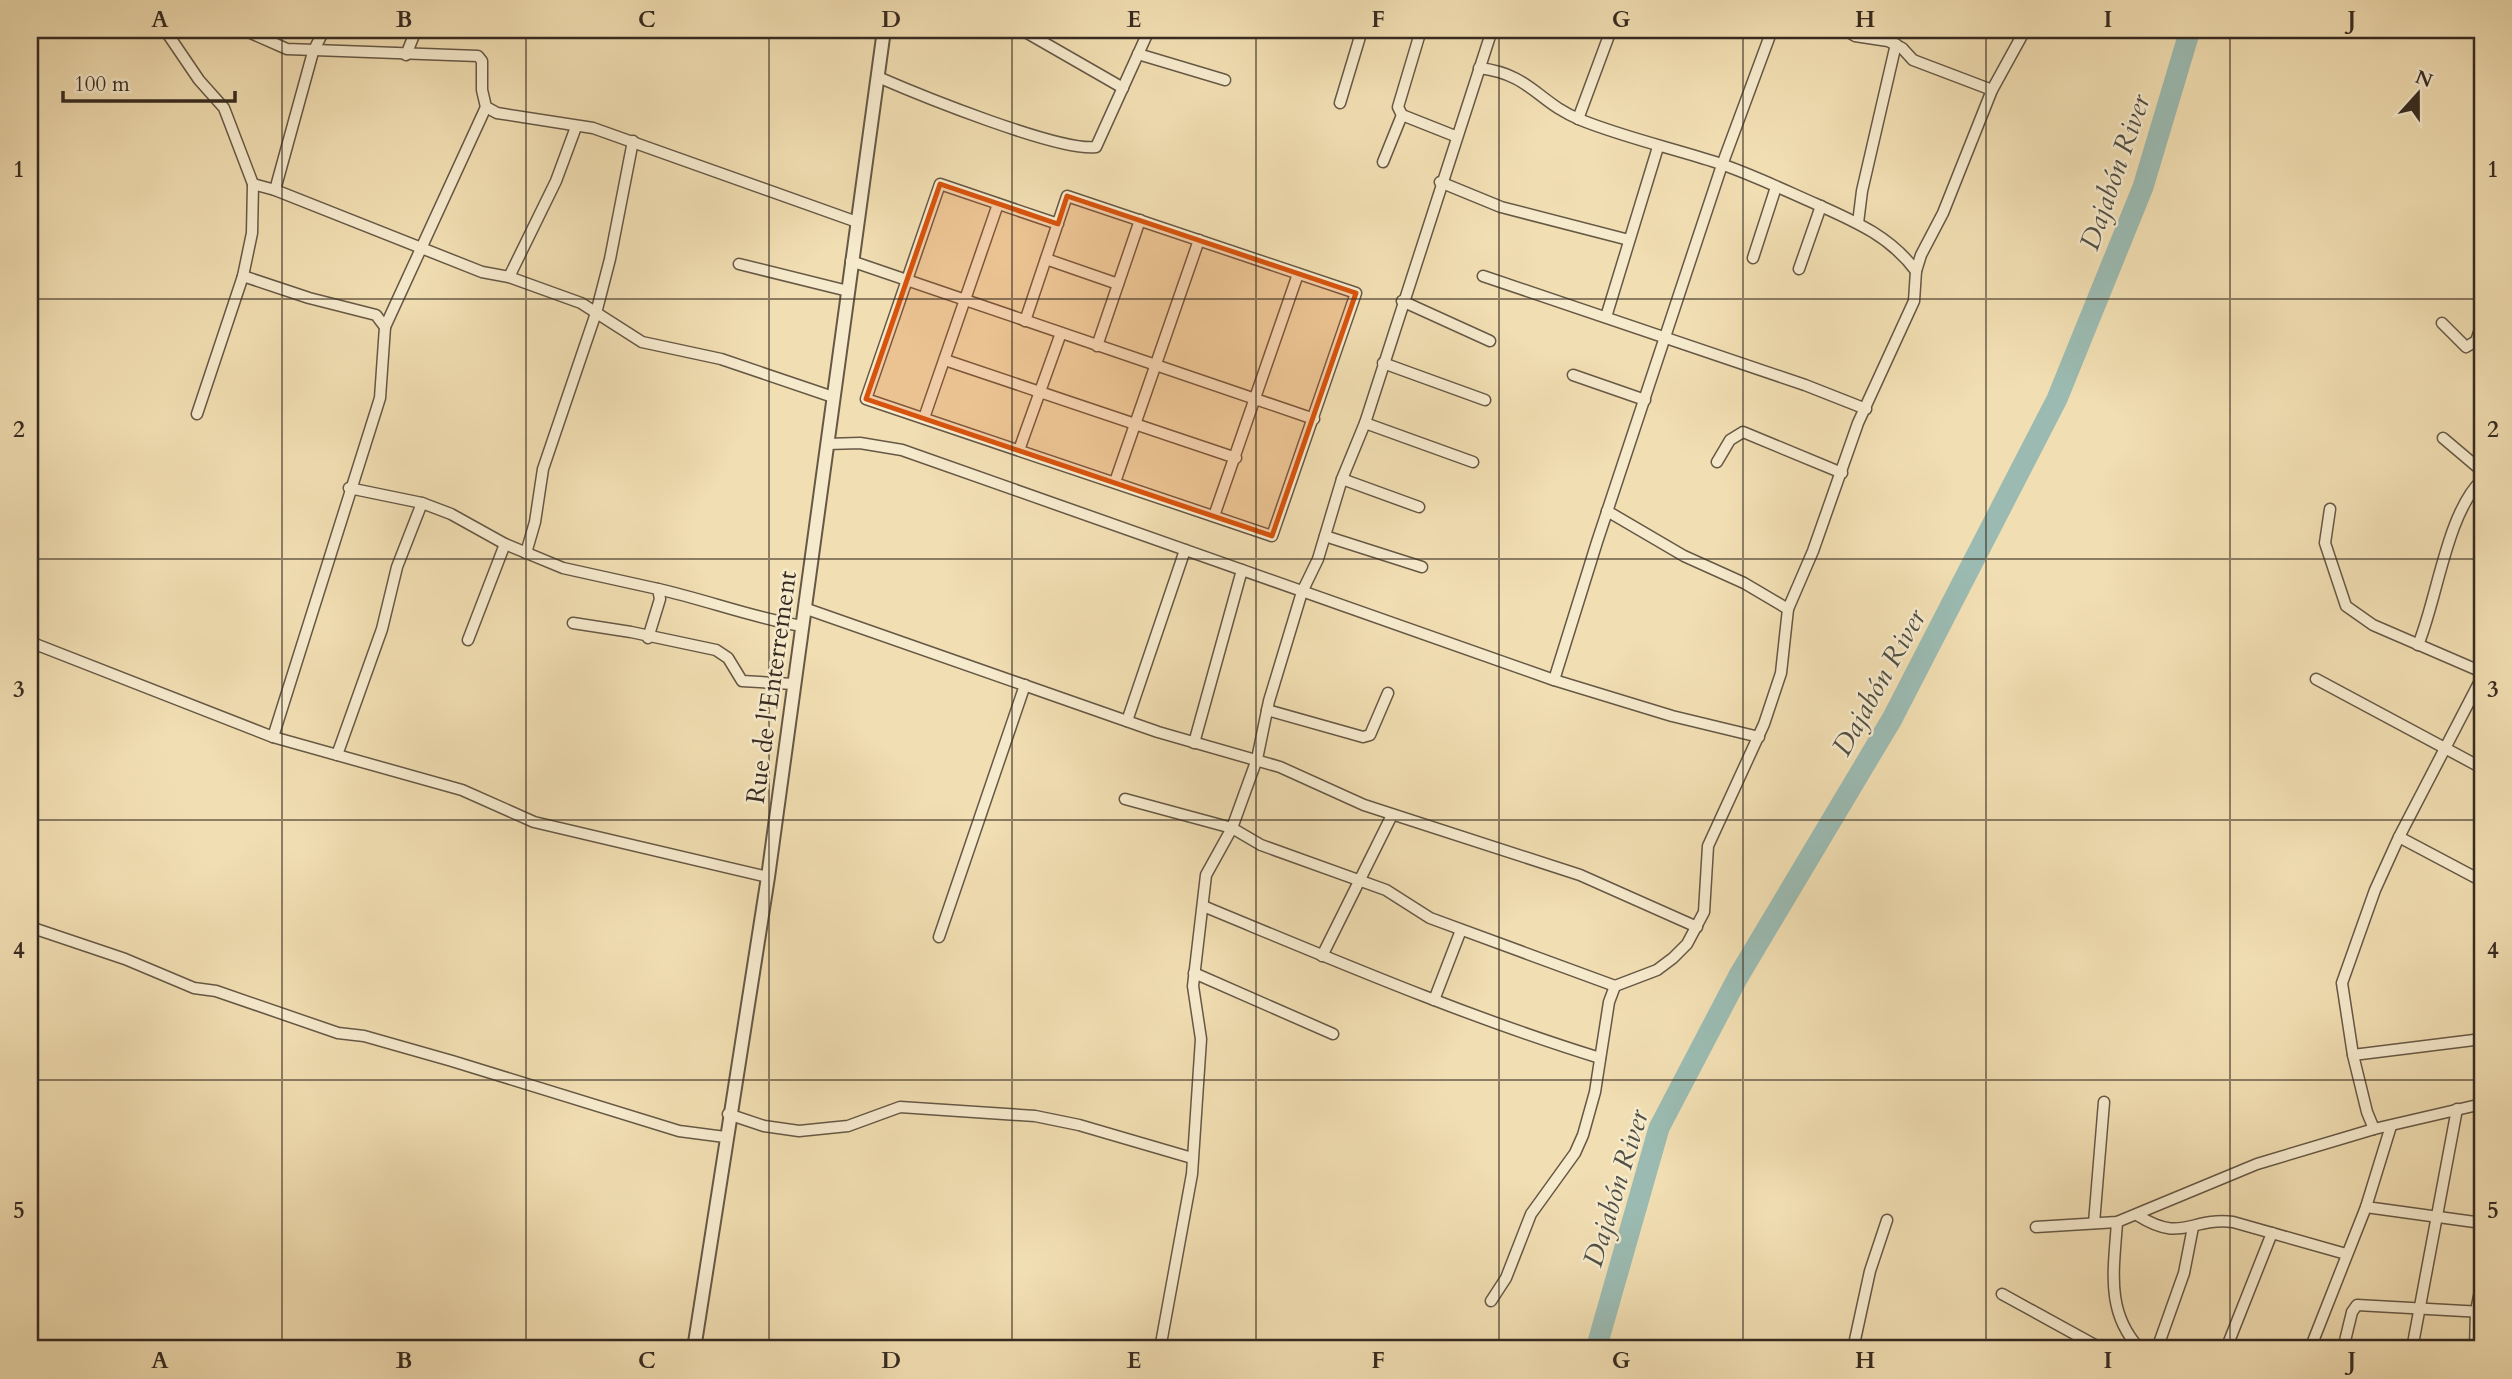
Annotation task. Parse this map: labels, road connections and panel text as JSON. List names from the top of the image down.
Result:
{
  "streets": {
    "street": ["Rue de l'Enterrement"]
  },
  "water": ["Dajabón River"],
  "scale_bar": "100 m",
  "north": "top",
  "grid": {
    "columns": [
      "A",
      "B",
      "C",
      "D",
      "E",
      "F",
      "G",
      "H",
      "I",
      "J"
    ],
    "rows": [
      "1",
      "2",
      "3",
      "4",
      "5"
    ]
  }
}
